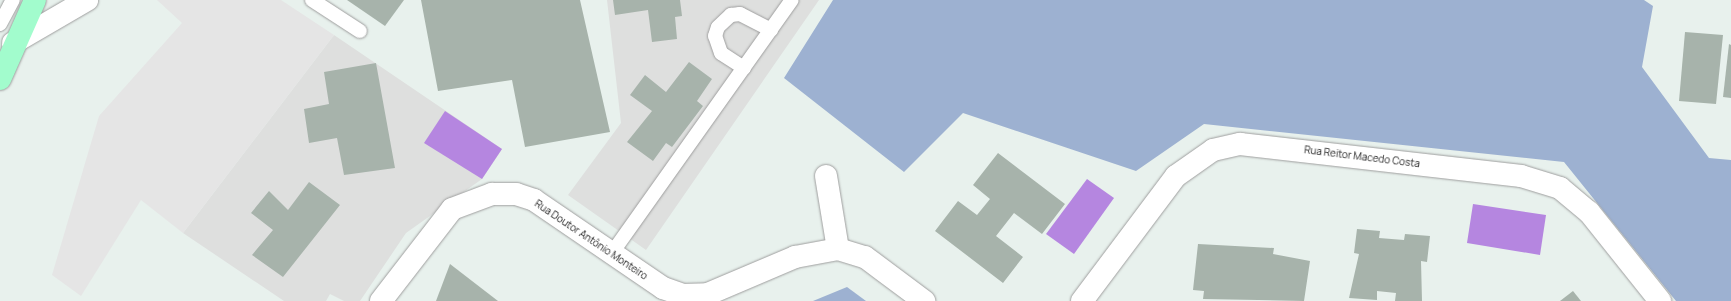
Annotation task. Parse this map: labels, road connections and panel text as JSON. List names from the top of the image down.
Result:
{
  "streets": {
    "street": ["Rua Reitor Macedo Costa", "Rua Doutor Antônio Monteiro"]
  }
}
